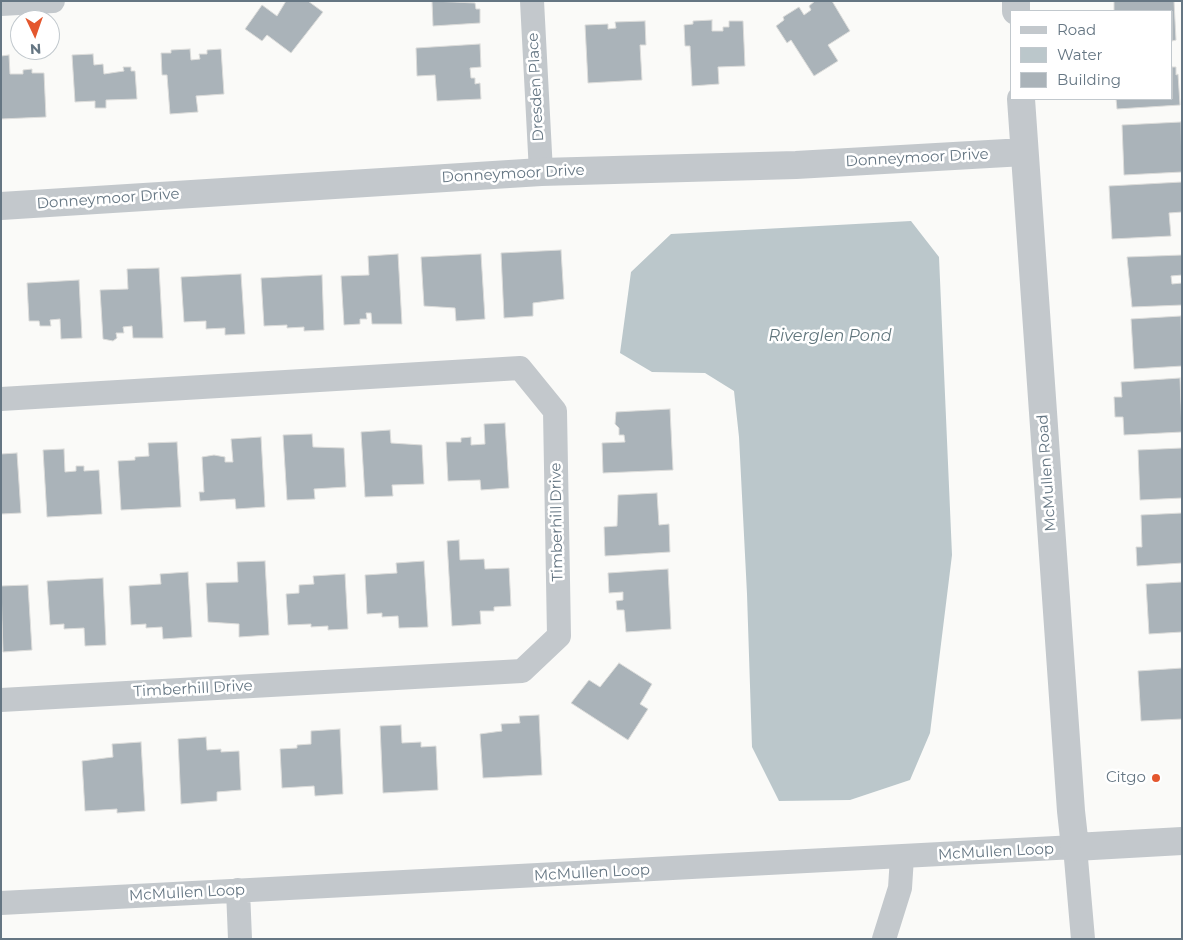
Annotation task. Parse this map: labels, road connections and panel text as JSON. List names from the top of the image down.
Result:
{
  "streets": {
    "street": [
      "Dresden Place",
      "Donneymoor Drive",
      "McMullen Road",
      "Timberhill Drive",
      "McMullen Loop"
    ]
  },
  "crossings": [
    ["Dresden Place", "Donneymoor Drive"],
    ["Donneymoor Drive", "McMullen Road"],
    ["McMullen Road", "McMullen Loop"]
  ],
  "water": ["Riverglen Pond"],
  "places": ["Citgo"],
  "legend": ["Road", "Water", "Building"],
  "north": "bottom"
}
